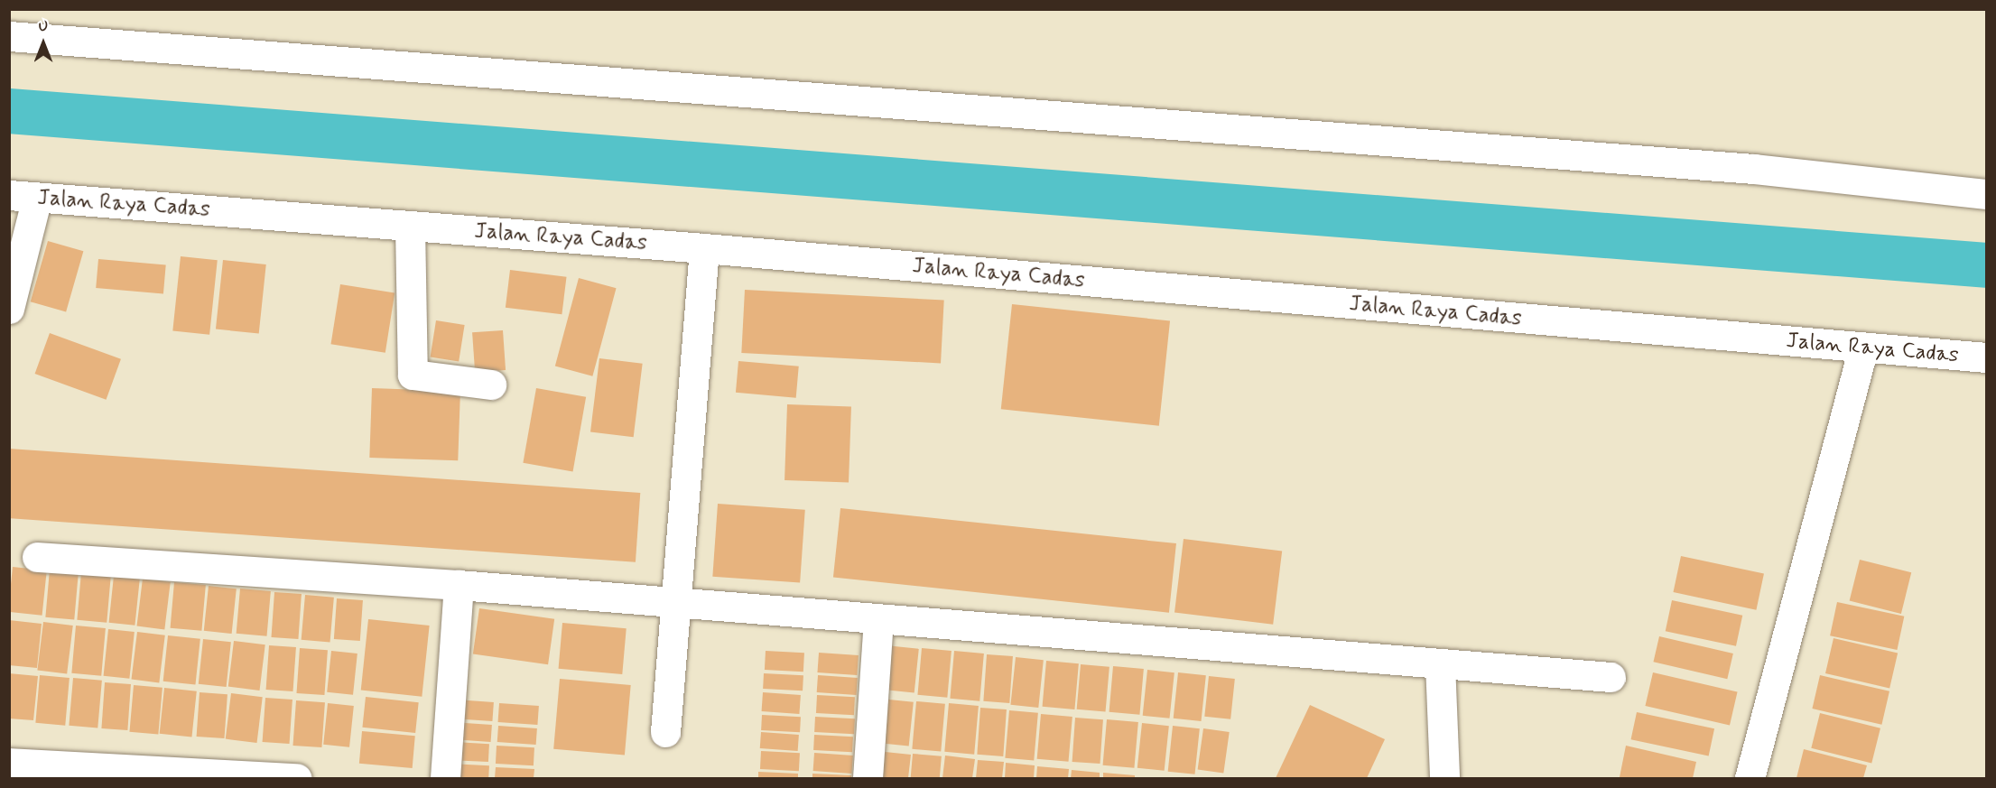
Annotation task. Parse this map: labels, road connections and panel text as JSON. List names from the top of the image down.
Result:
{
  "streets": {
    "street": ["Jalan Raya Cadas"]
  },
  "north": "top"
}
